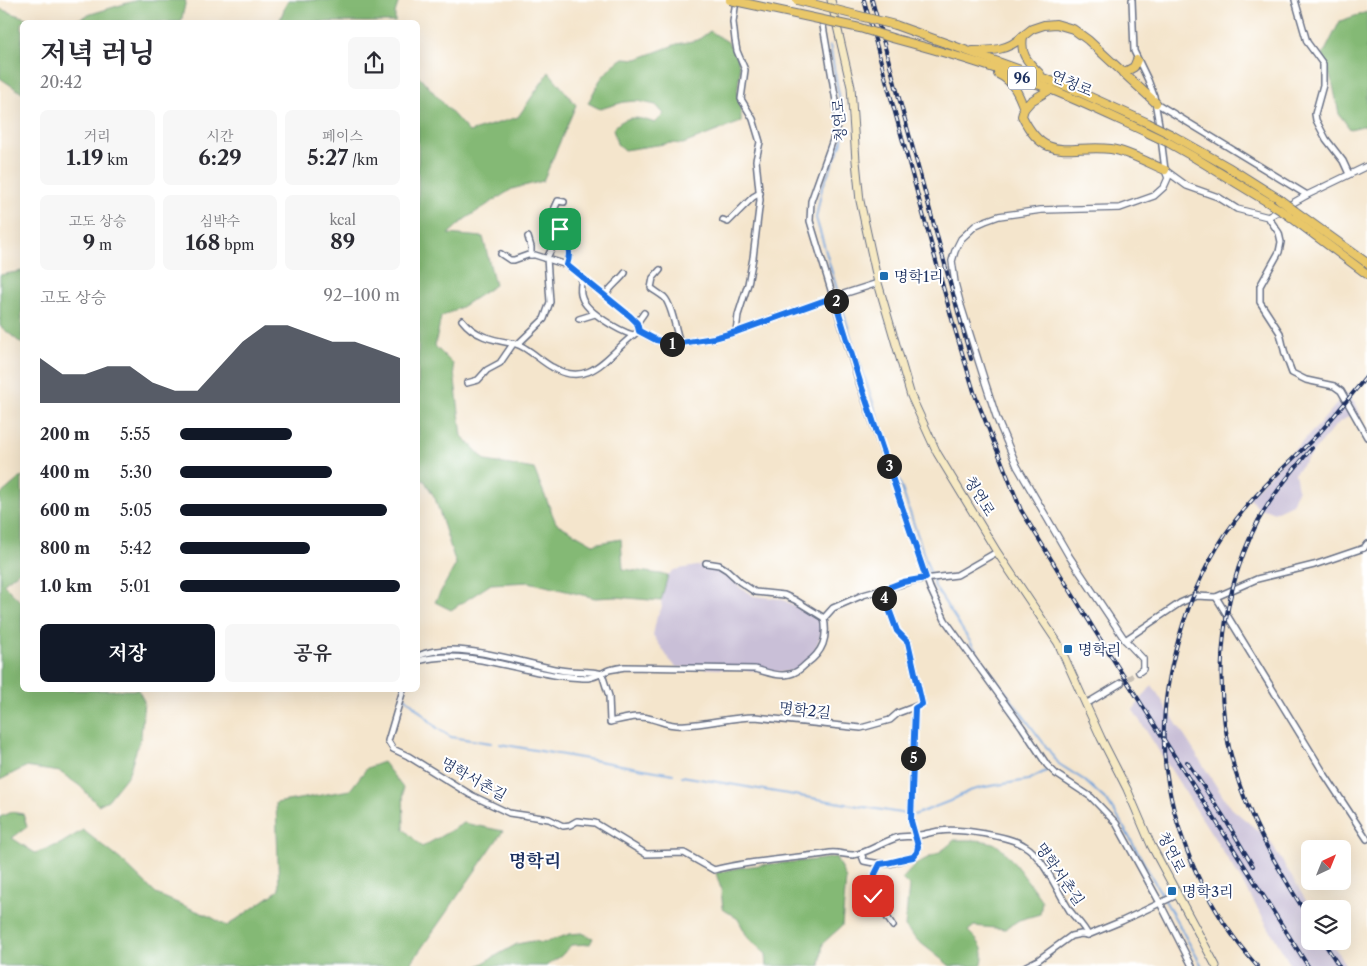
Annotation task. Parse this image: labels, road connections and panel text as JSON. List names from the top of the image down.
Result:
{
  "streets": {
    "highway": ["96", "연청로"],
    "main road": ["청연로"],
    "street": ["명학2길", "명학서촌길"]
  },
  "districts": ["명학리"],
  "places": {
    "transit": ["명학1리", "명학리", "명학3리"]
  },
  "north": "top right",
  "page": {
    "heading": ["저녁 러닝", "20:42"],
    "stats": [
      ["거리", "1.19 km"],
      ["시간", "6:29"],
      ["페이스", "5:27 /km"],
      ["고도 상승", "9 m"],
      ["심박수", "168 bpm"],
      ["kcal", "89"]
    ],
    "chart": ["고도 상승", "92–100 m"],
    "pins": [
      "2",
      "1",
      "3",
      "4",
      "5"
    ],
    "list": [
      {
        "name": "200 m",
        "note": "5:55"
      },
      {
        "name": "400 m",
        "note": "5:30"
      },
      {
        "name": "600 m",
        "note": "5:05"
      },
      {
        "name": "800 m",
        "note": "5:42"
      },
      {
        "name": "1.0 km",
        "note": "5:01"
      }
    ],
    "buttons": ["저장", "공유"]
  }
}
